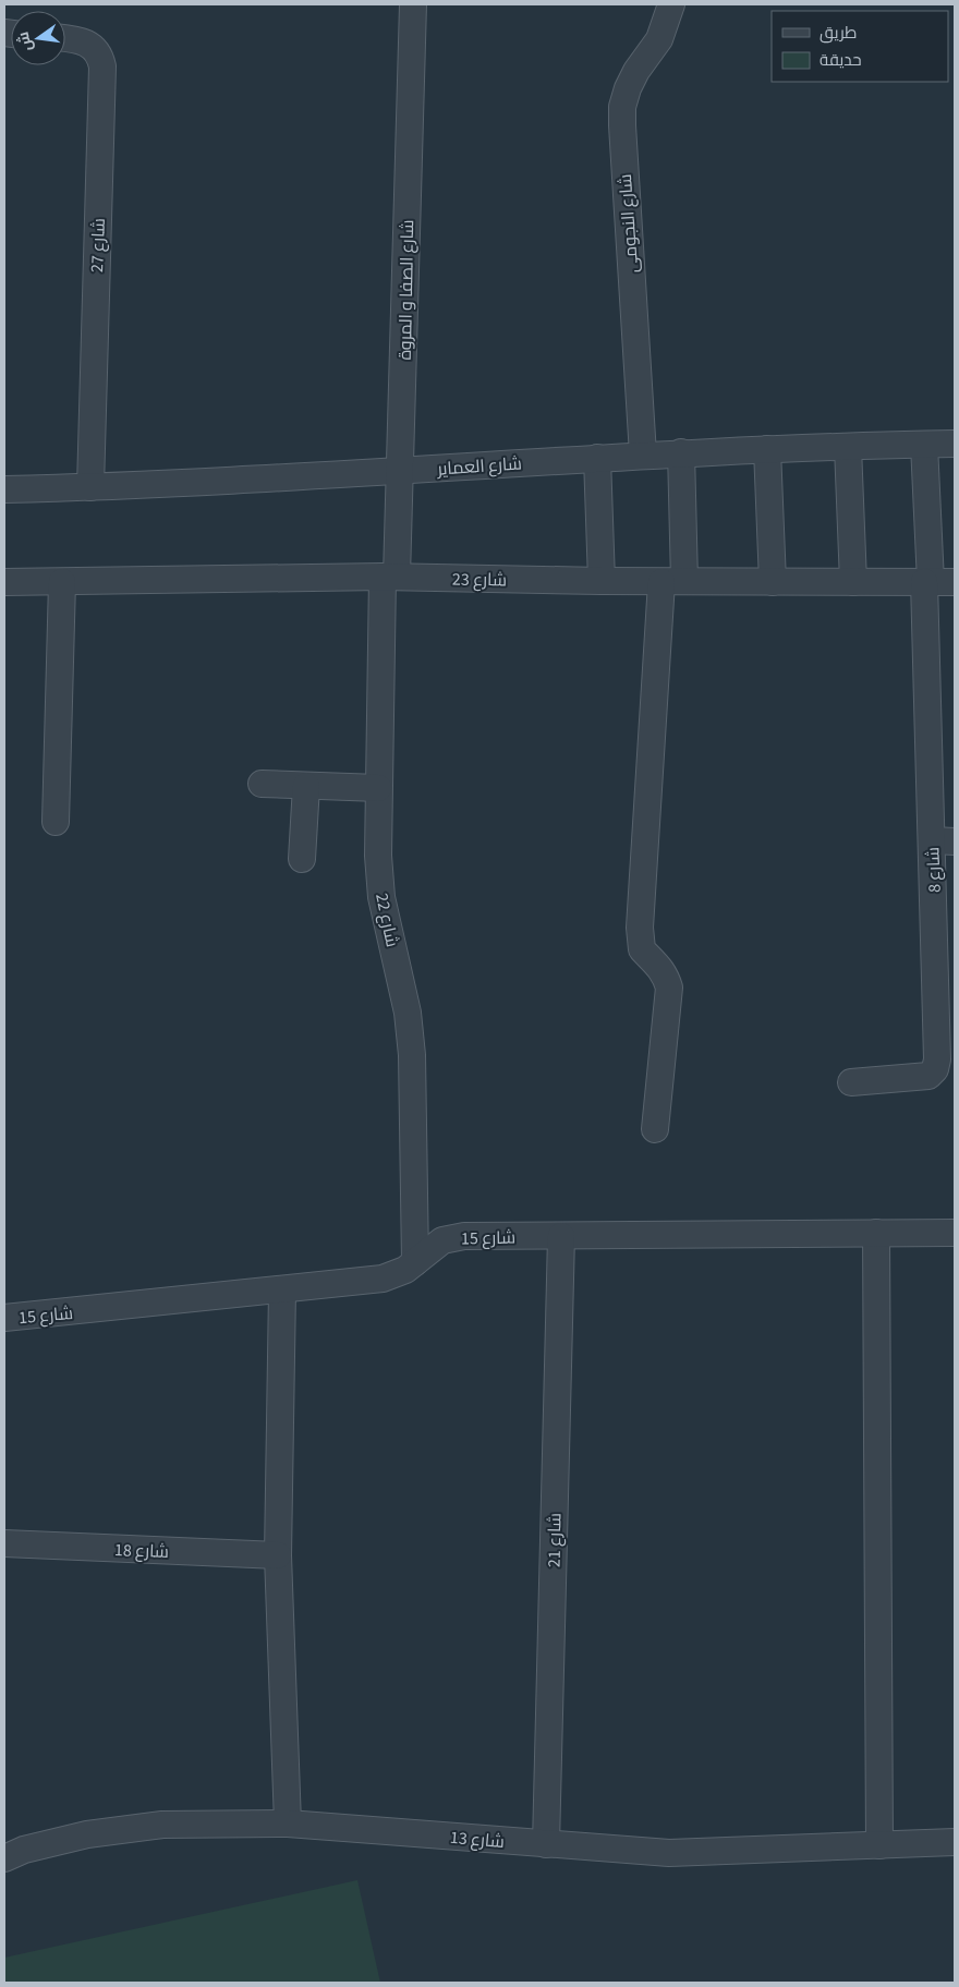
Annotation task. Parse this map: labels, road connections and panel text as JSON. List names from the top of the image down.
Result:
{
  "streets": {
    "street": [
      "شارع النجومى",
      "شارع 27",
      "شارع الصفا و المروة",
      "شارع العماير",
      "شارع 23",
      "شارع 8",
      "شارع 22",
      "شارع 15",
      "شارع 21",
      "شارع 18",
      "شارع 13"
    ]
  },
  "crossings": [
    ["شارع النجومى", "شارع العماير"],
    ["شارع 27", "شارع العماير"],
    ["شارع الصفا و المروة", "شارع العماير"],
    ["شارع الصفا و المروة", "شارع 23"],
    ["شارع الصفا و المروة", "شارع 22"],
    ["شارع العماير", "شارع 8"],
    ["شارع 23", "شارع 8"],
    ["شارع 23", "شارع 22"],
    ["شارع 22", "شارع 15"],
    ["شارع 15", "شارع 21"],
    ["شارع 21", "شارع 13"]
  ],
  "legend": ["طريق", "حديقة"],
  "north": "left"
}
